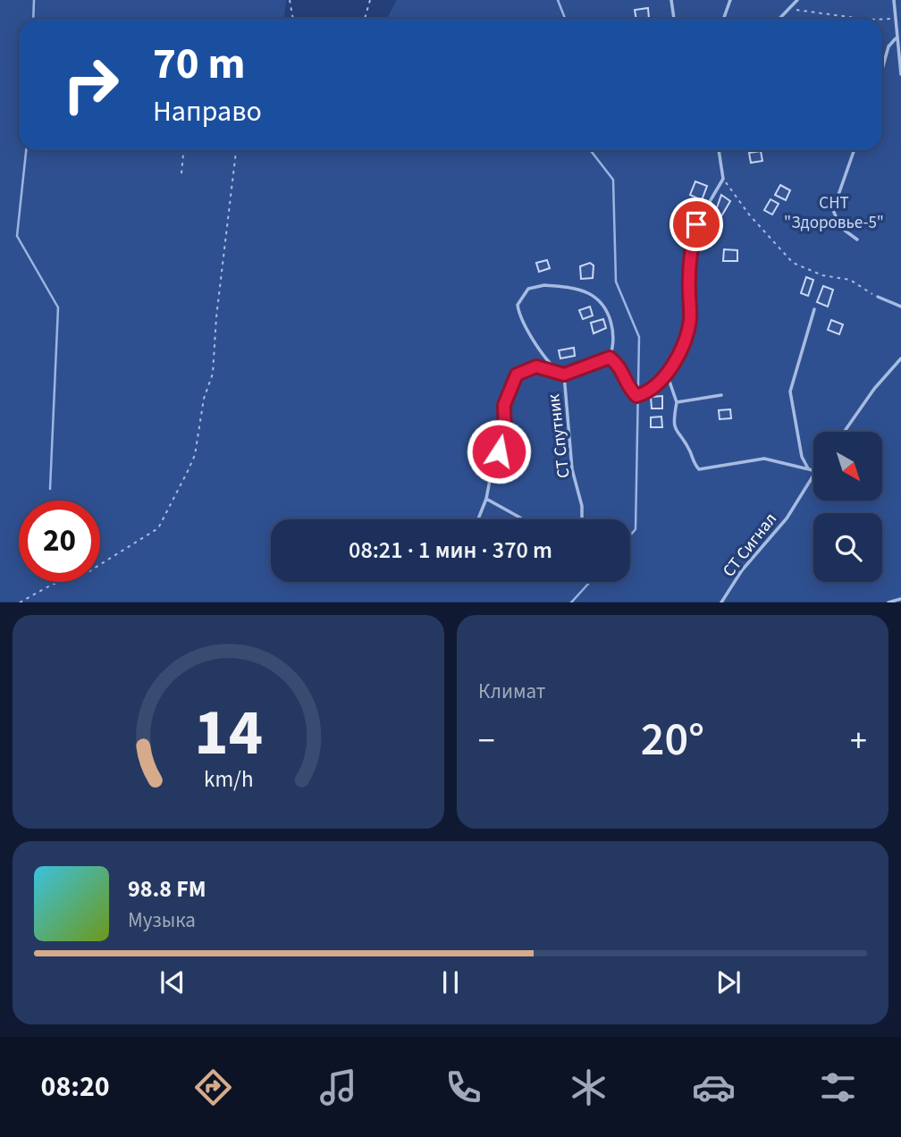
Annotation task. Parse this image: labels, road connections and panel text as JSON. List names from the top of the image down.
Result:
{
  "streets": {
    "lane": ["СТ Спутник", "СТ Сигнал"]
  },
  "parks": ["СНТ \"Здоровье-5\""],
  "north": "bottom right",
  "page": {
    "turn": ["70 m", "Направо"],
    "limit": "20",
    "trip": "08:21 · 1 мин · 370 m",
    "tile": "Климат",
    "heat": ["−", "20°", "+"],
    "song": ["98.8 FM", "Музыка"],
    "tabs": "08:20",
    "gauge": ["14", "km/h"]
  }
}
